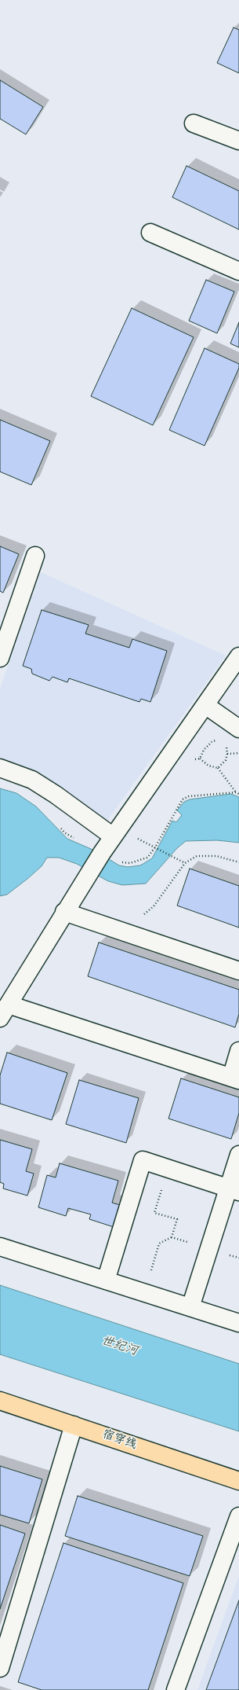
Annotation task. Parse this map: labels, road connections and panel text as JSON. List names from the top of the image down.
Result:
{
  "streets": {
    "main road": ["宿穿线"]
  },
  "water": ["世纪河"]
}
